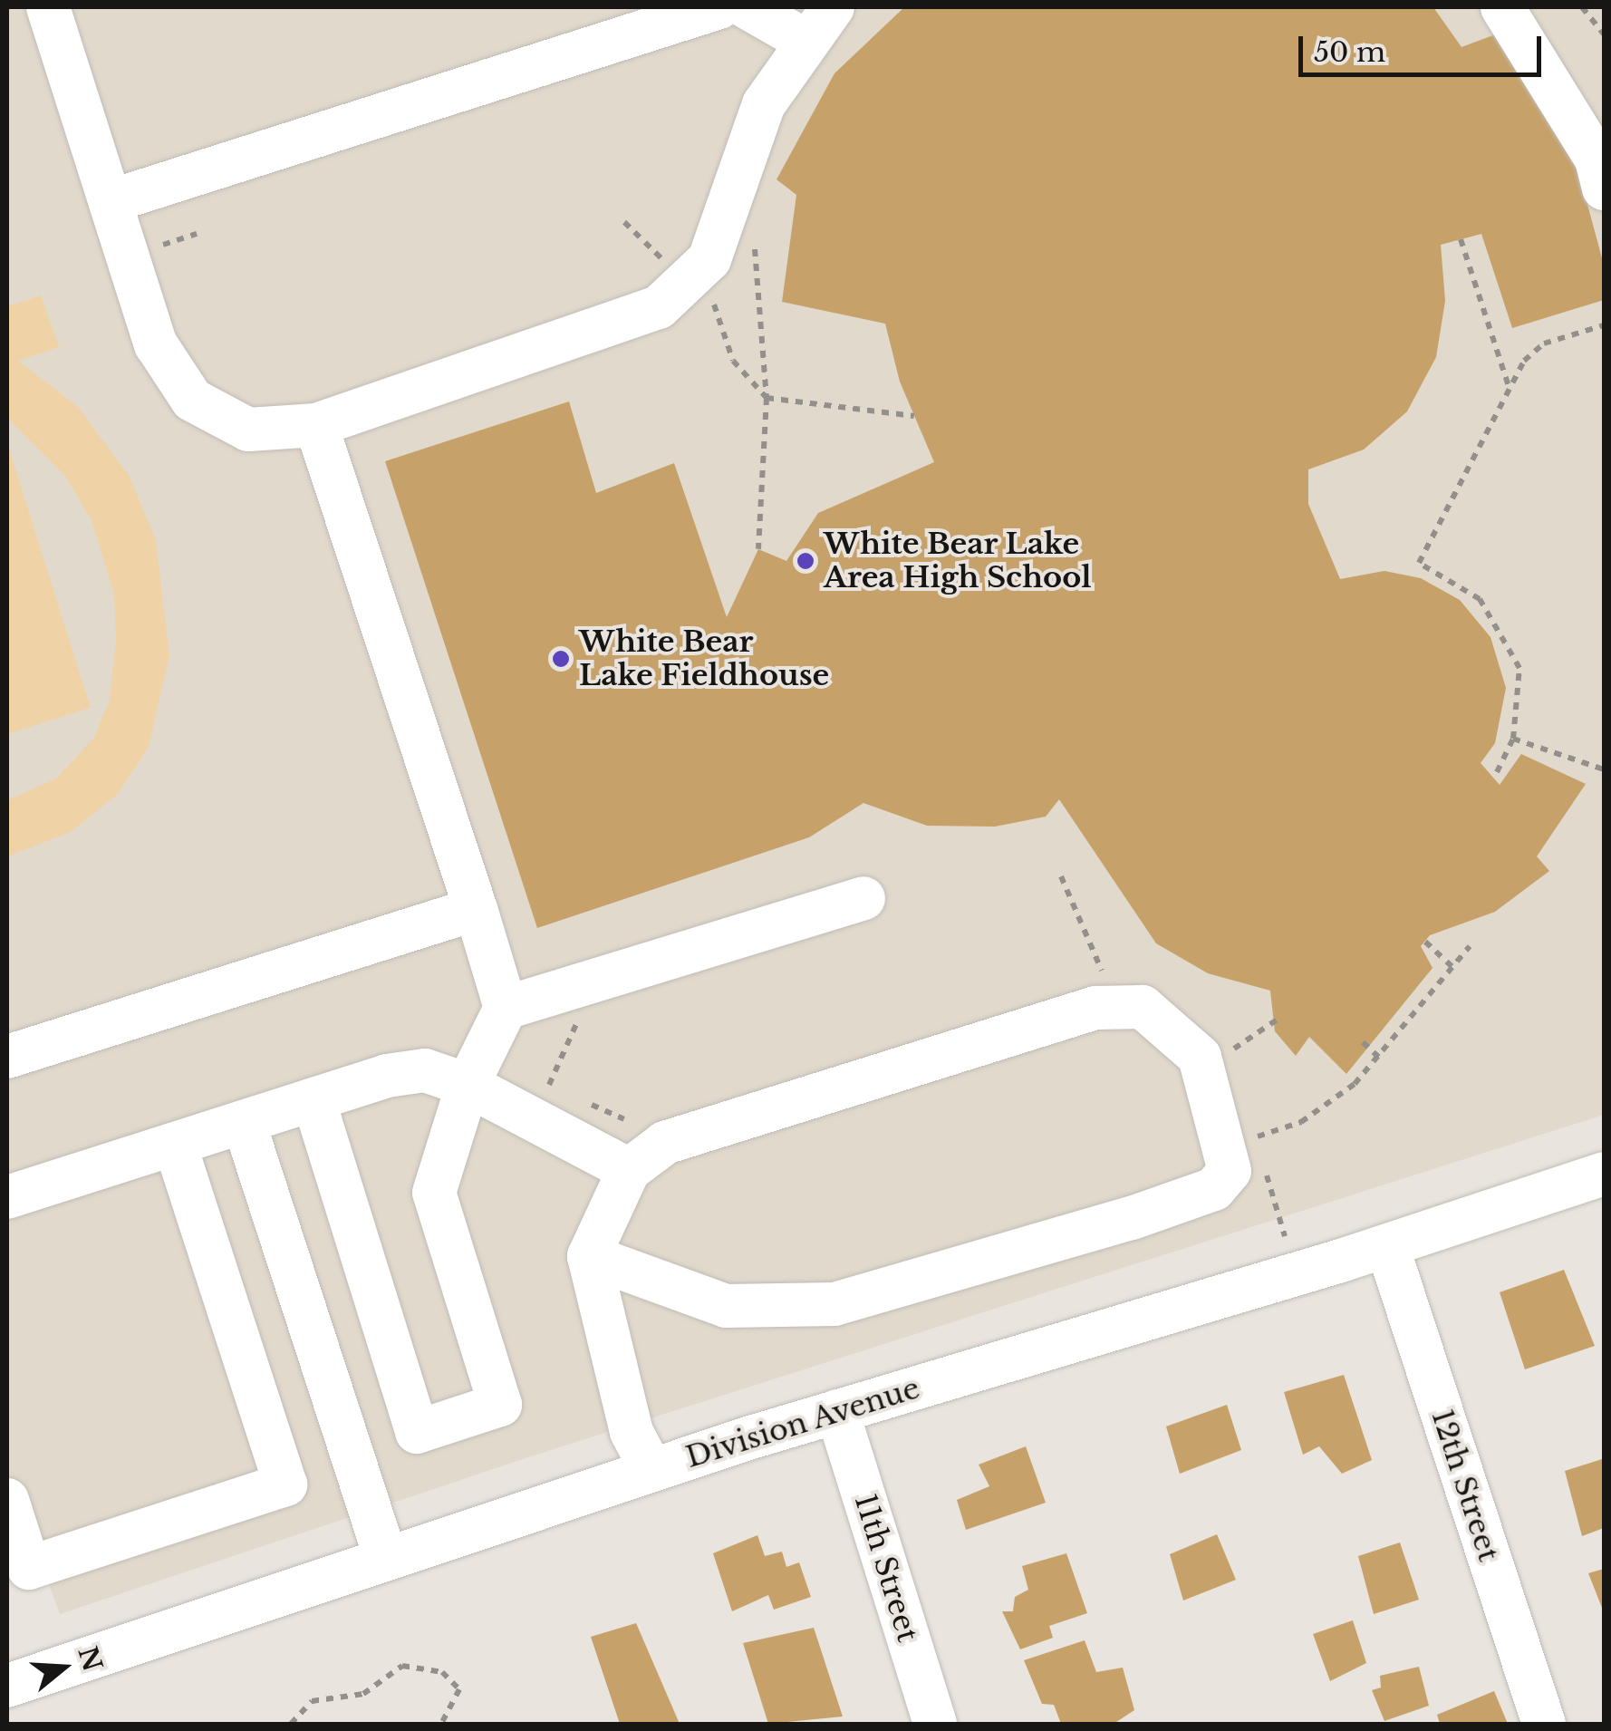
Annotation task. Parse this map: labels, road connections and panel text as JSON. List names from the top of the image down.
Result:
{
  "streets": {
    "street": ["Division Avenue", "12th Street", "11th Street"]
  },
  "crossings": [
    ["Division Avenue", "12th Street"],
    ["Division Avenue", "11th Street"]
  ],
  "places": ["White Bear Lake Area High School", "White Bear Lake Fieldhouse"],
  "scale_bar": "50 m",
  "north": "right"
}
